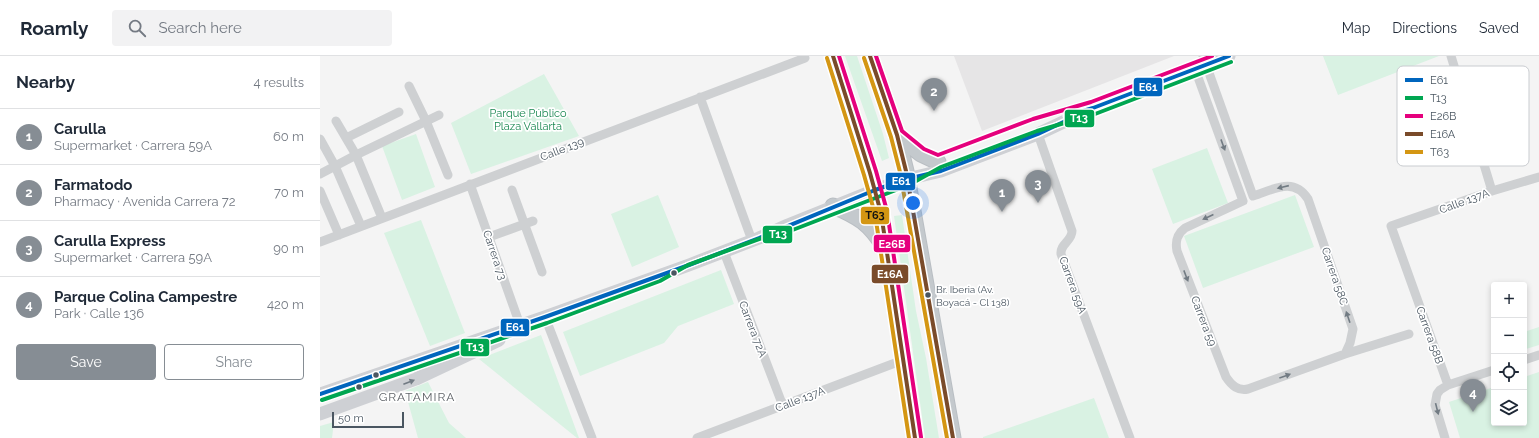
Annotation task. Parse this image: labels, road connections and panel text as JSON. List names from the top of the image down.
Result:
{
  "streets": {
    "street": [
      "Calle 139",
      "Calle 137A",
      "Carrera 73",
      "Carrera 58C",
      "Carrera 59A",
      "Carrera 59",
      "Carrera 72A",
      "Carrera 58B"
    ]
  },
  "crossings": [
    ["Calle 139", "Carrera 73"],
    ["Calle 137A", "Carrera 72A"],
    ["Calle 137A", "Carrera 58B"],
    ["Carrera 58C", "Carrera 59"]
  ],
  "one_way": ["Carrera 58C"],
  "districts": ["GRATAMIRA"],
  "parks": ["Parque Público Plaza Vallarta"],
  "places": ["Br. Iberia (Av. Boyacá - Cl 138)"],
  "lines": [
    "transit line E61",
    "transit line E26B",
    "transit line E16A",
    "transit line T63",
    "transit line T13"
  ],
  "legend": [
    "E61",
    "T13",
    "E26B",
    "E16A",
    "T63"
  ],
  "scale_bar": "50 m",
  "page": {
    "header": "Roamly",
    "search": "Search here",
    "nav": ["Map", "Directions", "Saved"],
    "heading": ["Nearby", "4 results"],
    "pins": [
      "2",
      "3",
      "1",
      "4"
    ],
    "list": [
      {
        "mark": "1",
        "name": "Carulla",
        "note": "Supermarket · Carrera 59A",
        "value": "60 m"
      },
      {
        "mark": "2",
        "name": "Farmatodo",
        "note": "Pharmacy · Avenida Carrera 72",
        "value": "70 m"
      },
      {
        "mark": "3",
        "name": "Carulla Express",
        "note": "Supermarket · Carrera 59A",
        "value": "90 m"
      },
      {
        "mark": "4",
        "name": "Parque Colina Campestre",
        "note": "Park · Calle 136",
        "value": "420 m"
      }
    ],
    "map_buttons": ["+", "−"],
    "buttons": ["Save", "Share"],
    "scale": "50 m"
  }
}
